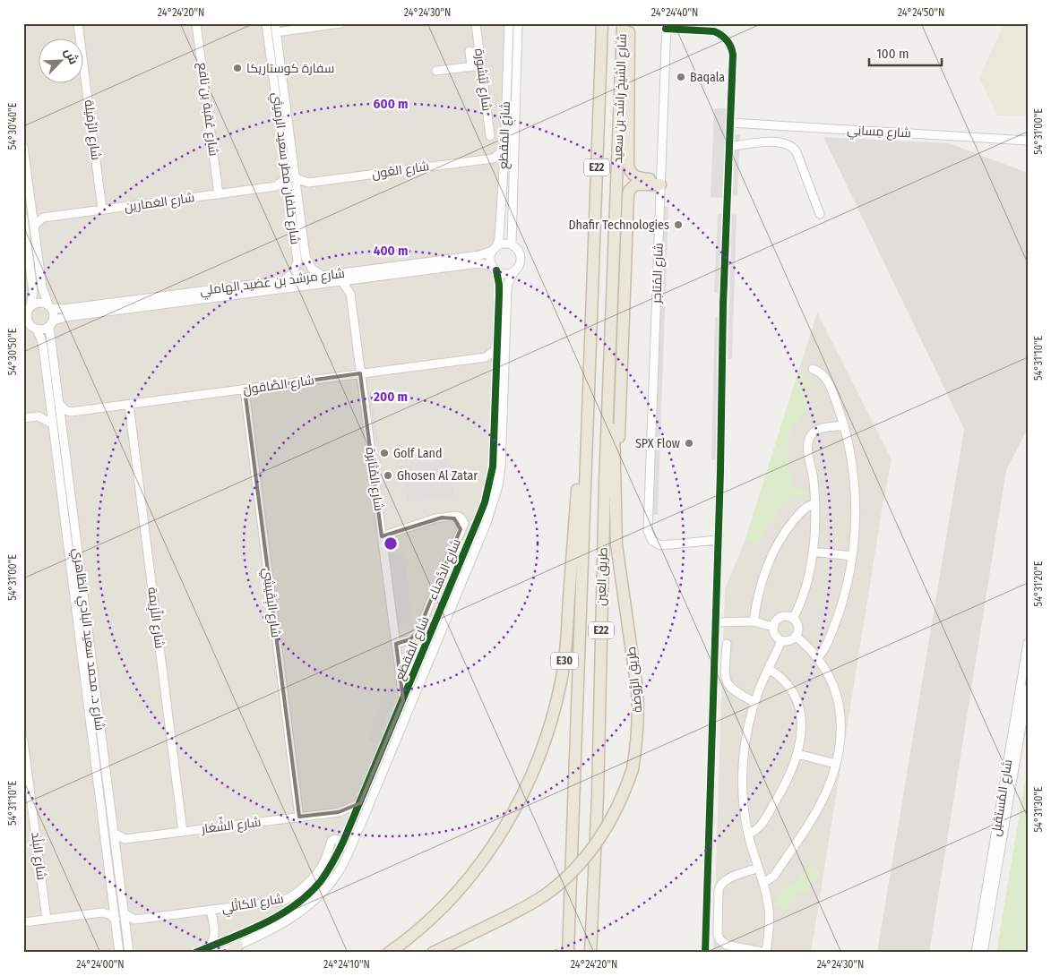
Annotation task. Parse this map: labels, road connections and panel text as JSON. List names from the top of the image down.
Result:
{
  "streets": {
    "highway": [
      "شارع الشيخ راشد بن سعيد",
      "E22",
      "طريق العين",
      "E30",
      "طريق الرَّوضة"
    ],
    "street": [
      "شارع تَبْشورة",
      "شارع عُقبة بن نافع",
      "شارع الرِّمَيلة",
      "شارع مِسانِي",
      "شارع المَقطَع",
      "شارع خلفان مطر سعيد الرميثي",
      "شارع العُون",
      "شارع العَمارين",
      "شارع المُتاجر",
      "شارع مرشد بن عضيد الهاملي",
      "شارع الصَّاقول",
      "شارع المُثابَرة",
      "شارع الدَّهناء",
      "شارع البِقَيشِي",
      "شارع اللِّزِيمة",
      "شارع د. محمد سعيد البادي الظاهري",
      "شارع المُستقبل",
      "شارع الشِّغار",
      "شارع البِلْد",
      "شارع الكاتْلي"
    ]
  },
  "crossings": [
    ["شارع الشيخ راشد بن سعيد", "طريق العين"],
    ["شارع الشيخ راشد بن سعيد", "E30"],
    ["شارع الشيخ راشد بن سعيد", "طريق الرَّوضة"],
    ["شارع عُقبة بن نافع", "شارع العَمارين"],
    ["شارع الرِّمَيلة", "شارع العَمارين"],
    ["شارع المَقطَع", "شارع مرشد بن عضيد الهاملي"],
    ["شارع المَقطَع", "شارع المُثابَرة"],
    ["شارع المَقطَع", "شارع الشِّغار"],
    ["شارع المَقطَع", "شارع الكاتْلي"],
    ["شارع خلفان مطر سعيد الرميثي", "شارع العُون"],
    ["شارع خلفان مطر سعيد الرميثي", "شارع مرشد بن عضيد الهاملي"],
    ["شارع مرشد بن عضيد الهاملي", "شارع المُثابَرة"],
    ["شارع مرشد بن عضيد الهاملي", "شارع د. محمد سعيد البادي الظاهري"],
    ["شارع الصَّاقول", "شارع المُثابَرة"],
    ["شارع الصَّاقول", "شارع البِقَيشِي"],
    ["شارع الصَّاقول", "شارع اللِّزِيمة"],
    ["شارع المُثابَرة", "شارع الدَّهناء"],
    ["طريق العين", "E30"],
    ["طريق العين", "طريق الرَّوضة"],
    ["شارع البِقَيشِي", "شارع الشِّغار"],
    ["شارع اللِّزِيمة", "شارع الشِّغار"]
  ],
  "places": [
    "سفارة كوستاريكا",
    "Baqala",
    "Dhafir Technologies",
    "SPX Flow",
    "Golf Land",
    "Ghosen Al Zatar"
  ],
  "scale_bar": "100 m",
  "north": "top right",
  "coordinates": [
    "24°24'20\"N",
    "24°24'30\"N",
    "24°24'40\"N",
    "24°24'50\"N",
    "54°30'40\"E",
    "54°31'00\"E",
    "54°30'50\"E",
    "54°31'10\"E",
    "54°31'20\"E",
    "54°31'30\"E",
    "24°24'00\"N",
    "24°24'10\"N"
  ],
  "rings": ["600 m", "400 m", "200 m"]
}
